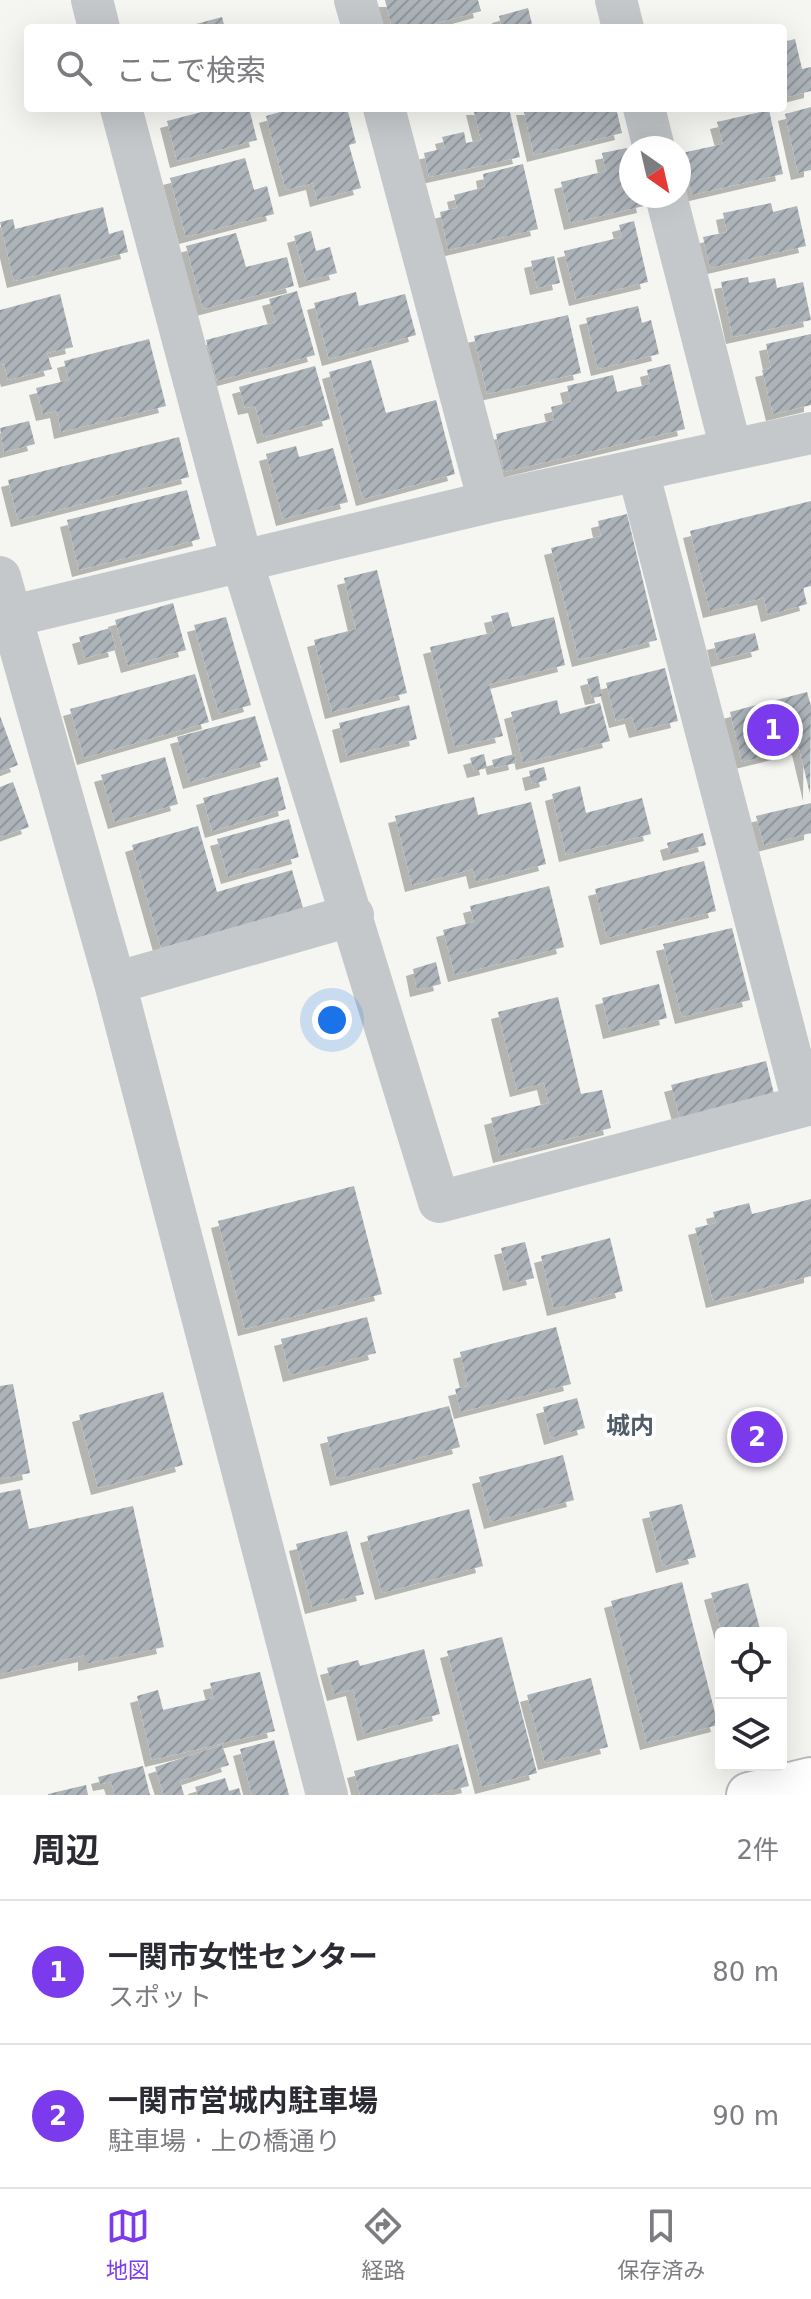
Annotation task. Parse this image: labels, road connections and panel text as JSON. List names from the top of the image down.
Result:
{
  "districts": ["城内"],
  "north": "bottom right",
  "page": {
    "search": "ここで検索",
    "pins": ["1", "2"],
    "heading": ["周辺", "2件"],
    "list": [
      {
        "mark": "1",
        "name": "一関市女性センター",
        "note": "スポット",
        "value": "80 m"
      },
      {
        "mark": "2",
        "name": "一関市営城内駐車場",
        "note": "駐車場 · 上の橋通り",
        "value": "90 m"
      }
    ],
    "nav": ["地図", "経路", "保存済み"]
  }
}
